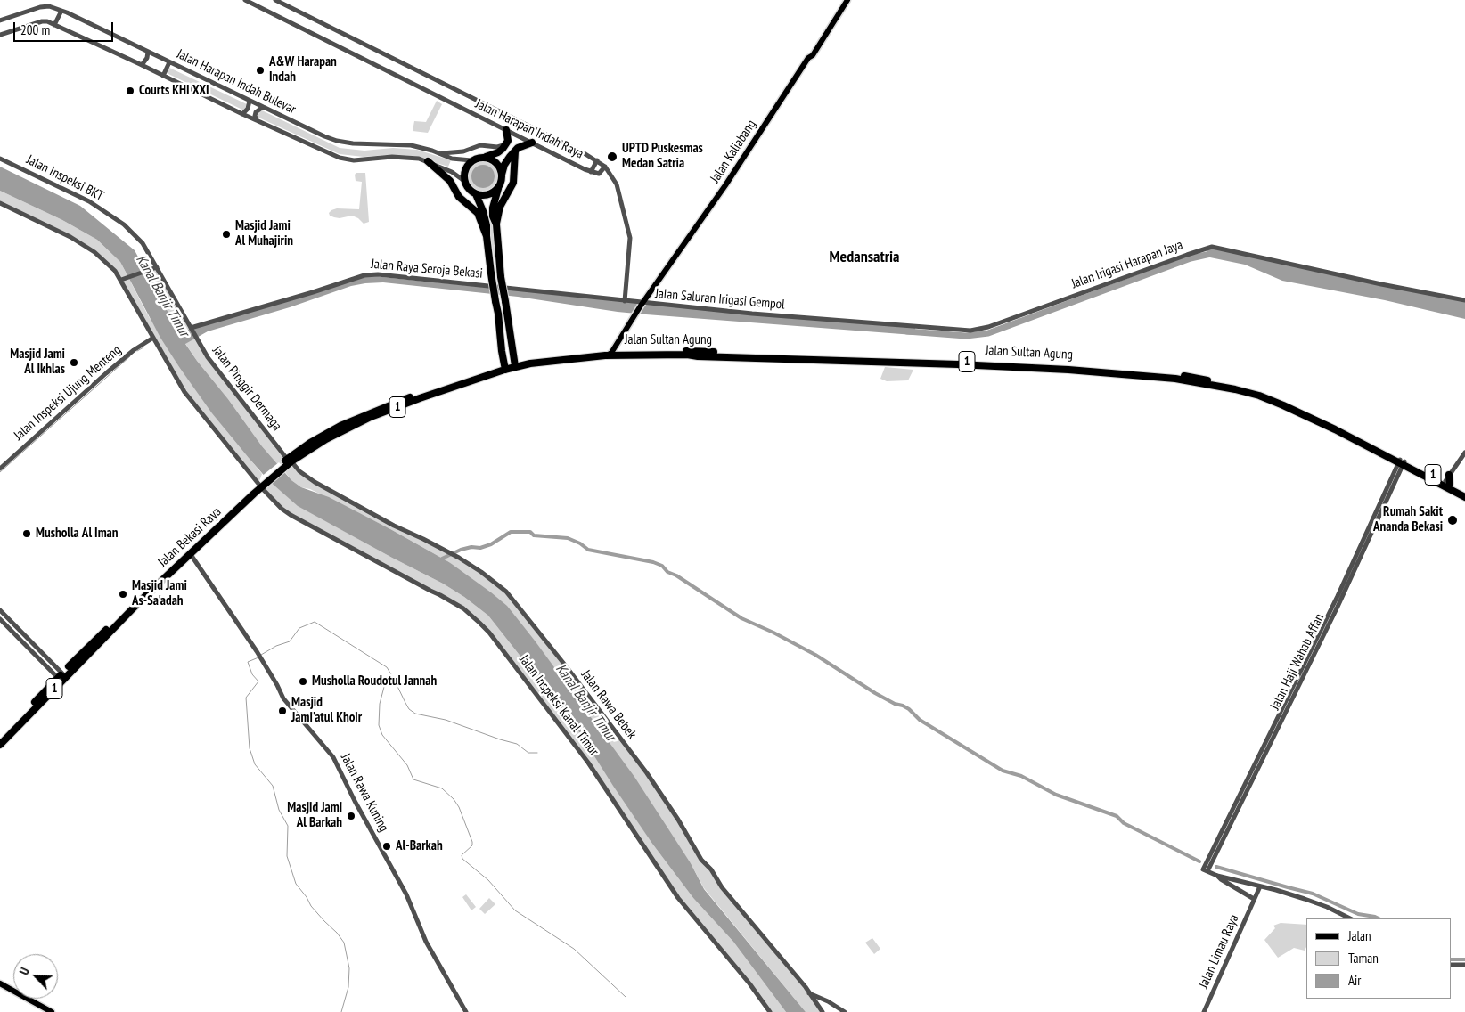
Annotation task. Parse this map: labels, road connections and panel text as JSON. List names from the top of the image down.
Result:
{
  "streets": {
    "highway": ["Jalan Sultan Agung", "1", "Jalan Bekasi Raya"],
    "main road": ["Jalan Kaliabang"],
    "street": [
      "Jalan Harapan Indah Bulevar",
      "Jalan Harapan Indah Raya",
      "Jalan Inspeksi BKT",
      "Jalan Irigasi Harapan Jaya",
      "Jalan Raya Seroja Bekasi",
      "Jalan Saluran Irigasi Gempol",
      "Jalan Pinggir Dermaga",
      "Jalan Inspeksi Ujung Menteng",
      "Jalan Haji Wahab Affan",
      "Jalan Rawa Bebek",
      "Jalan Inspeksi Kanal Timur",
      "Jalan Rawa Kuning",
      "Jalan Limau Raya"
    ]
  },
  "crossings": [
    ["Jalan Kaliabang", "Jalan Raya Seroja Bekasi"],
    ["Jalan Kaliabang", "Jalan Saluran Irigasi Gempol"],
    ["Jalan Kaliabang", "Jalan Sultan Agung"],
    ["Jalan Inspeksi BKT", "Jalan Raya Seroja Bekasi"],
    ["Jalan Inspeksi BKT", "Jalan Pinggir Dermaga"],
    ["Jalan Irigasi Harapan Jaya", "Jalan Saluran Irigasi Gempol"],
    ["Jalan Raya Seroja Bekasi", "Jalan Saluran Irigasi Gempol"],
    ["Jalan Raya Seroja Bekasi", "Jalan Pinggir Dermaga"],
    ["Jalan Sultan Agung", "Jalan Pinggir Dermaga"],
    ["Jalan Sultan Agung", "Jalan Bekasi Raya"],
    ["Jalan Sultan Agung", "Jalan Haji Wahab Affan"],
    ["Jalan Sultan Agung", "Jalan Rawa Bebek"],
    ["Jalan Pinggir Dermaga", "Jalan Bekasi Raya"],
    ["Jalan Pinggir Dermaga", "Jalan Rawa Bebek"],
    ["Jalan Inspeksi Ujung Menteng", "Jalan Inspeksi Kanal Timur"],
    ["Jalan Bekasi Raya", "Jalan Rawa Bebek"],
    ["Jalan Bekasi Raya", "Jalan Inspeksi Kanal Timur"],
    ["Jalan Bekasi Raya", "Jalan Rawa Kuning"]
  ],
  "districts": ["Medansatria"],
  "water": ["Kanal Banjir Timur"],
  "places": [
    "A&W Harapan Indah",
    "Courts KHI XXI",
    "UPTD Puskesmas Medan Satria",
    "Masjid Jami Al Muhajirin",
    "Masjid Jami Al Ikhlas",
    "Rumah Sakit Ananda Bekasi",
    "Musholla Al Iman",
    "Masjid Jami As-Sa'adah",
    "Musholla Roudotul Jannah",
    "Masjid Jami'atul Khoir",
    "Masjid Jami Al Barkah",
    "Al-Barkah"
  ],
  "legend": ["Jalan", "Taman", "Air"],
  "scale_bar": "200 m",
  "north": "top left"
}
